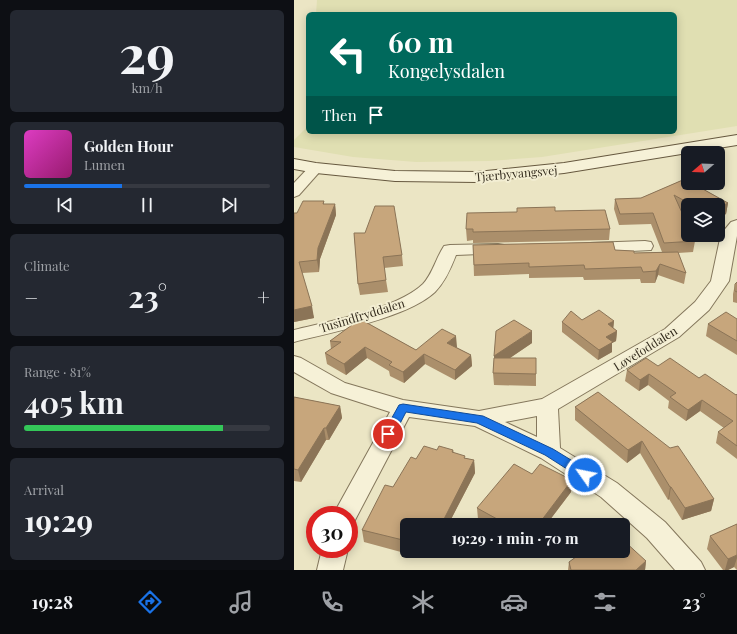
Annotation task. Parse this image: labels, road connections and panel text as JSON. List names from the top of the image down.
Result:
{
  "streets": {
    "street": ["Tjærbyvangsvej", "Tusindfryddalen", "Løvefoddalen"]
  },
  "north": "left",
  "page": {
    "tile": [
      ["29", "km/h"],
      "Climate",
      ["Range · 81%", "405 km"],
      ["Arrival", "19:29"]
    ],
    "turn": ["60 m", "Kongelysdalen"],
    "then": "Then",
    "song": ["Golden Hour", "Lumen"],
    "heat": ["−", "23°", "+"],
    "limit": "30",
    "trip": "19:29 · 1 min · 70 m",
    "tabs": ["19:28", "23°"]
  }
}
